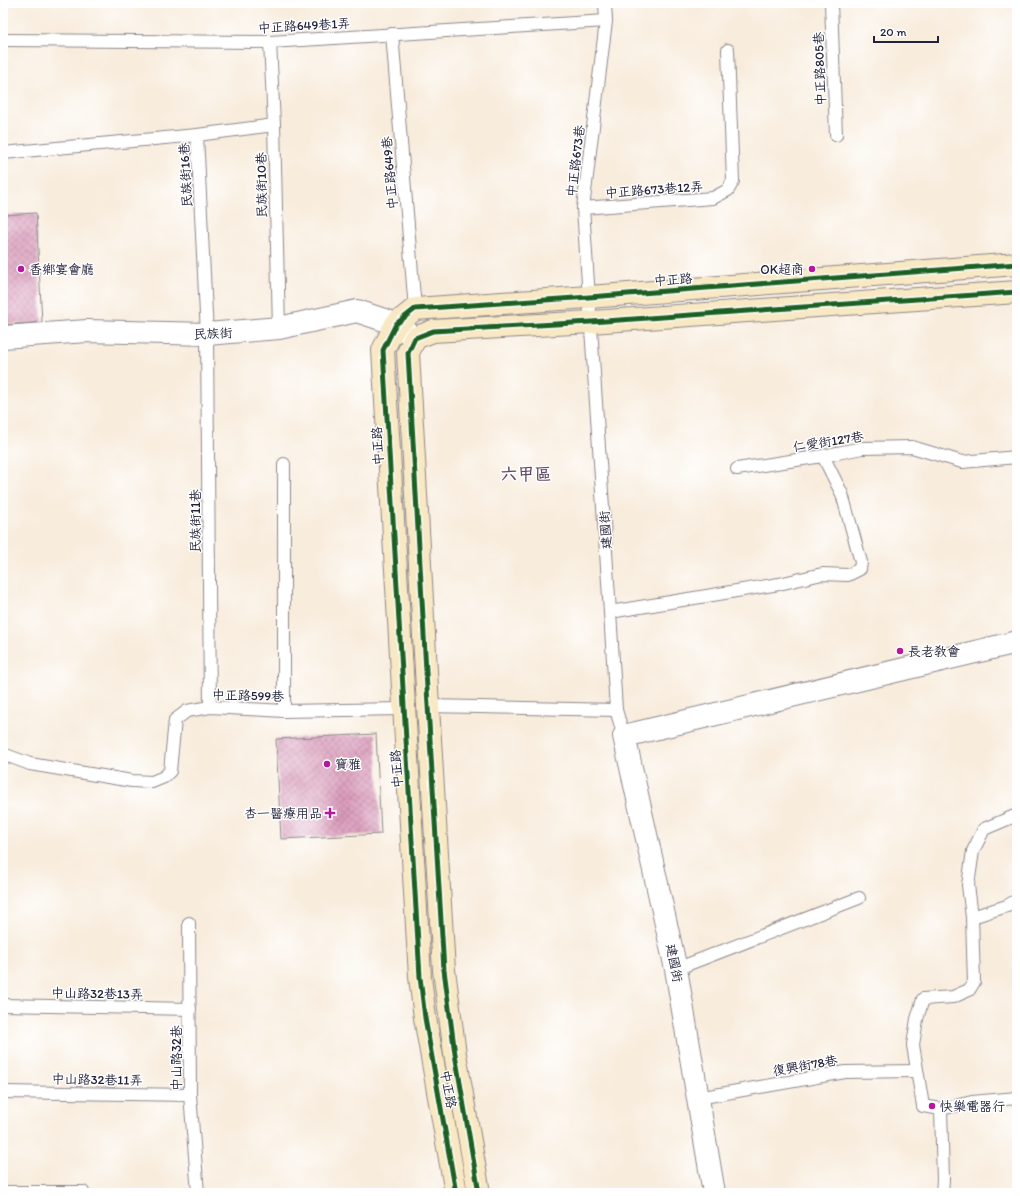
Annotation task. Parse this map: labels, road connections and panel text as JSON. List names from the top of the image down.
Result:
{
  "streets": {
    "main road": ["中正路"],
    "street": ["民族街", "建國街"],
    "lane": [
      "中正路649巷1弄",
      "中正路805巷",
      "中正路673巷",
      "中正路649巷",
      "民族街16巷",
      "民族街10巷",
      "中正路673巷12弄",
      "仁愛街127巷",
      "民族街11巷",
      "中正路599巷",
      "中山路32巷13弄",
      "中山路32巷",
      "復興街78巷",
      "中山路32巷11弄"
    ]
  },
  "crossings": [
    ["中正路649巷1弄", "中正路673巷"],
    ["中正路649巷1弄", "中正路649巷"],
    ["中正路649巷1弄", "民族街10巷"],
    ["中正路673巷", "中正路673巷12弄"],
    ["中正路673巷", "中正路"],
    ["中正路673巷", "建國街"],
    ["中正路649巷", "中正路"],
    ["民族街16巷", "民族街"],
    ["民族街16巷", "民族街11巷"],
    ["民族街10巷", "民族街"],
    ["中正路", "民族街"],
    ["中正路", "中正路599巷"],
    ["民族街", "民族街11巷"],
    ["民族街11巷", "中正路599巷"],
    ["建國街", "復興街78巷"],
    ["中山路32巷13弄", "中山路32巷"],
    ["中山路32巷", "中山路32巷11弄"]
  ],
  "districts": ["六甲區"],
  "places": {
    "other": [
      "香鄉宴會廳",
      "OK超商",
      "長老教會",
      "寶雅",
      "快樂電器行"
    ],
    "health": ["杏一醫療用品"]
  },
  "scale_bar": "20 m"
}
